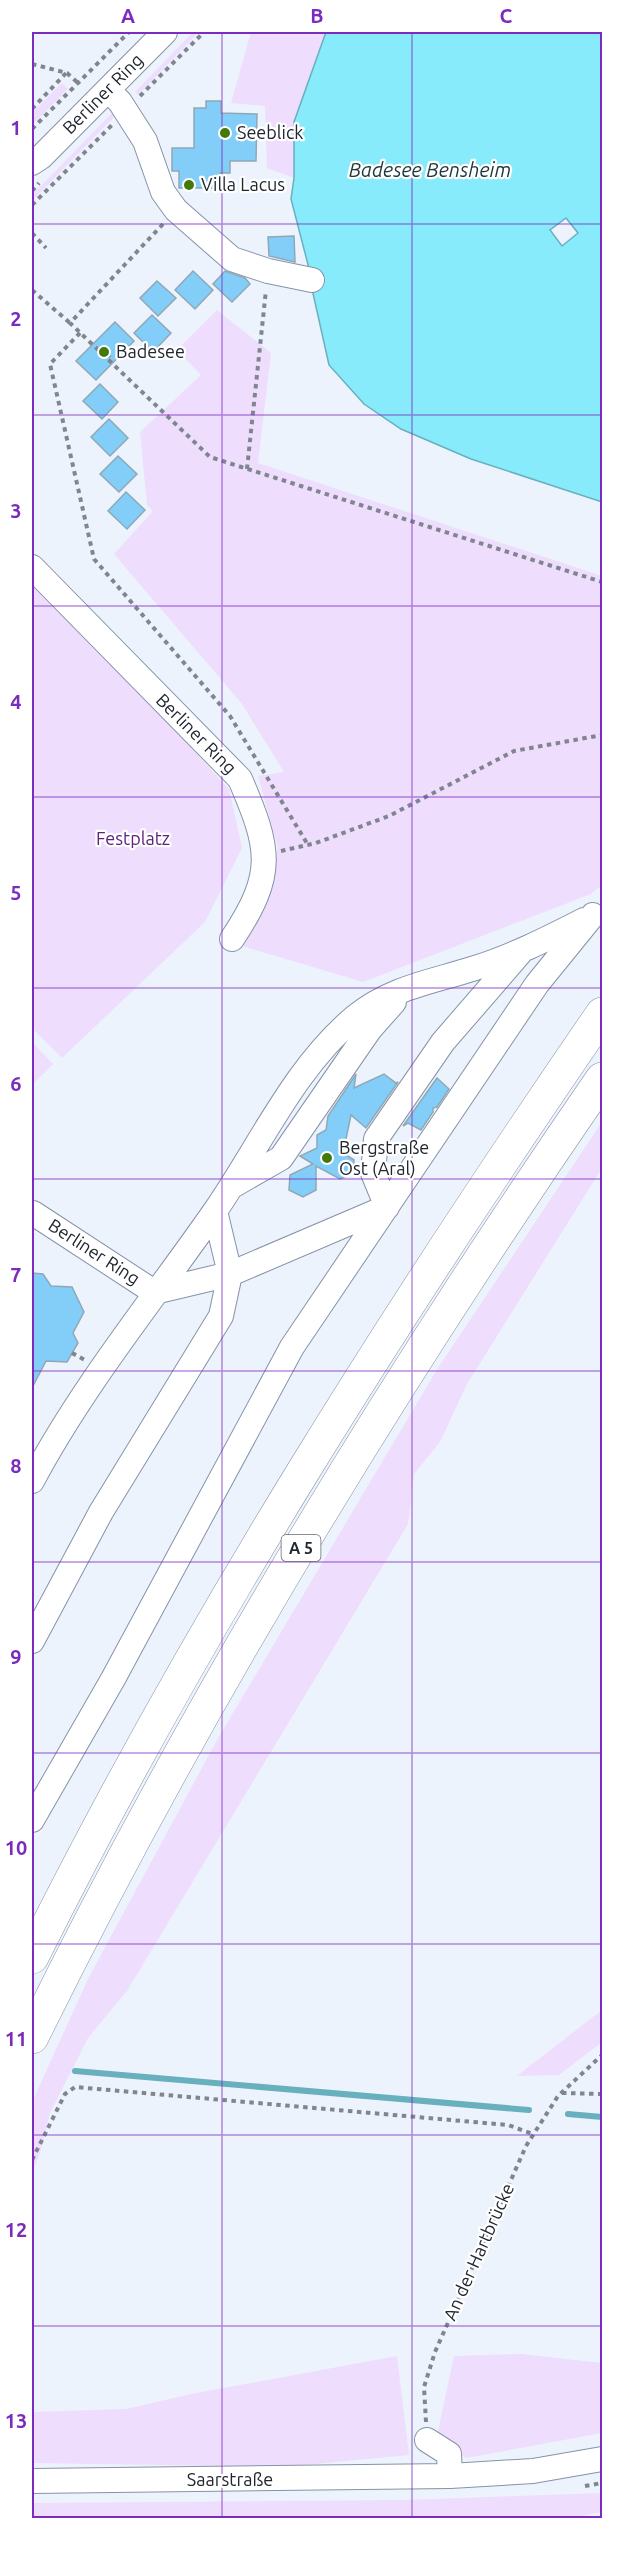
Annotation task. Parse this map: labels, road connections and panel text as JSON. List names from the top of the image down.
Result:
{
  "streets": {
    "highway": ["A 5"],
    "street": ["Berliner Ring", "Saarstraße"],
    "path": ["An der Hartbrücke"]
  },
  "water": ["Badesee Bensheim"],
  "parks": ["Festplatz"],
  "places": [
    "Seeblick",
    "Villa Lacus",
    "Badesee",
    "Bergstraße Ost (Aral)"
  ],
  "grid": {
    "columns": ["A", "B", "C"],
    "rows": [
      "1",
      "2",
      "3",
      "4",
      "5",
      "6",
      "7",
      "8",
      "9",
      "10",
      "11",
      "12",
      "13"
    ]
  }
}
